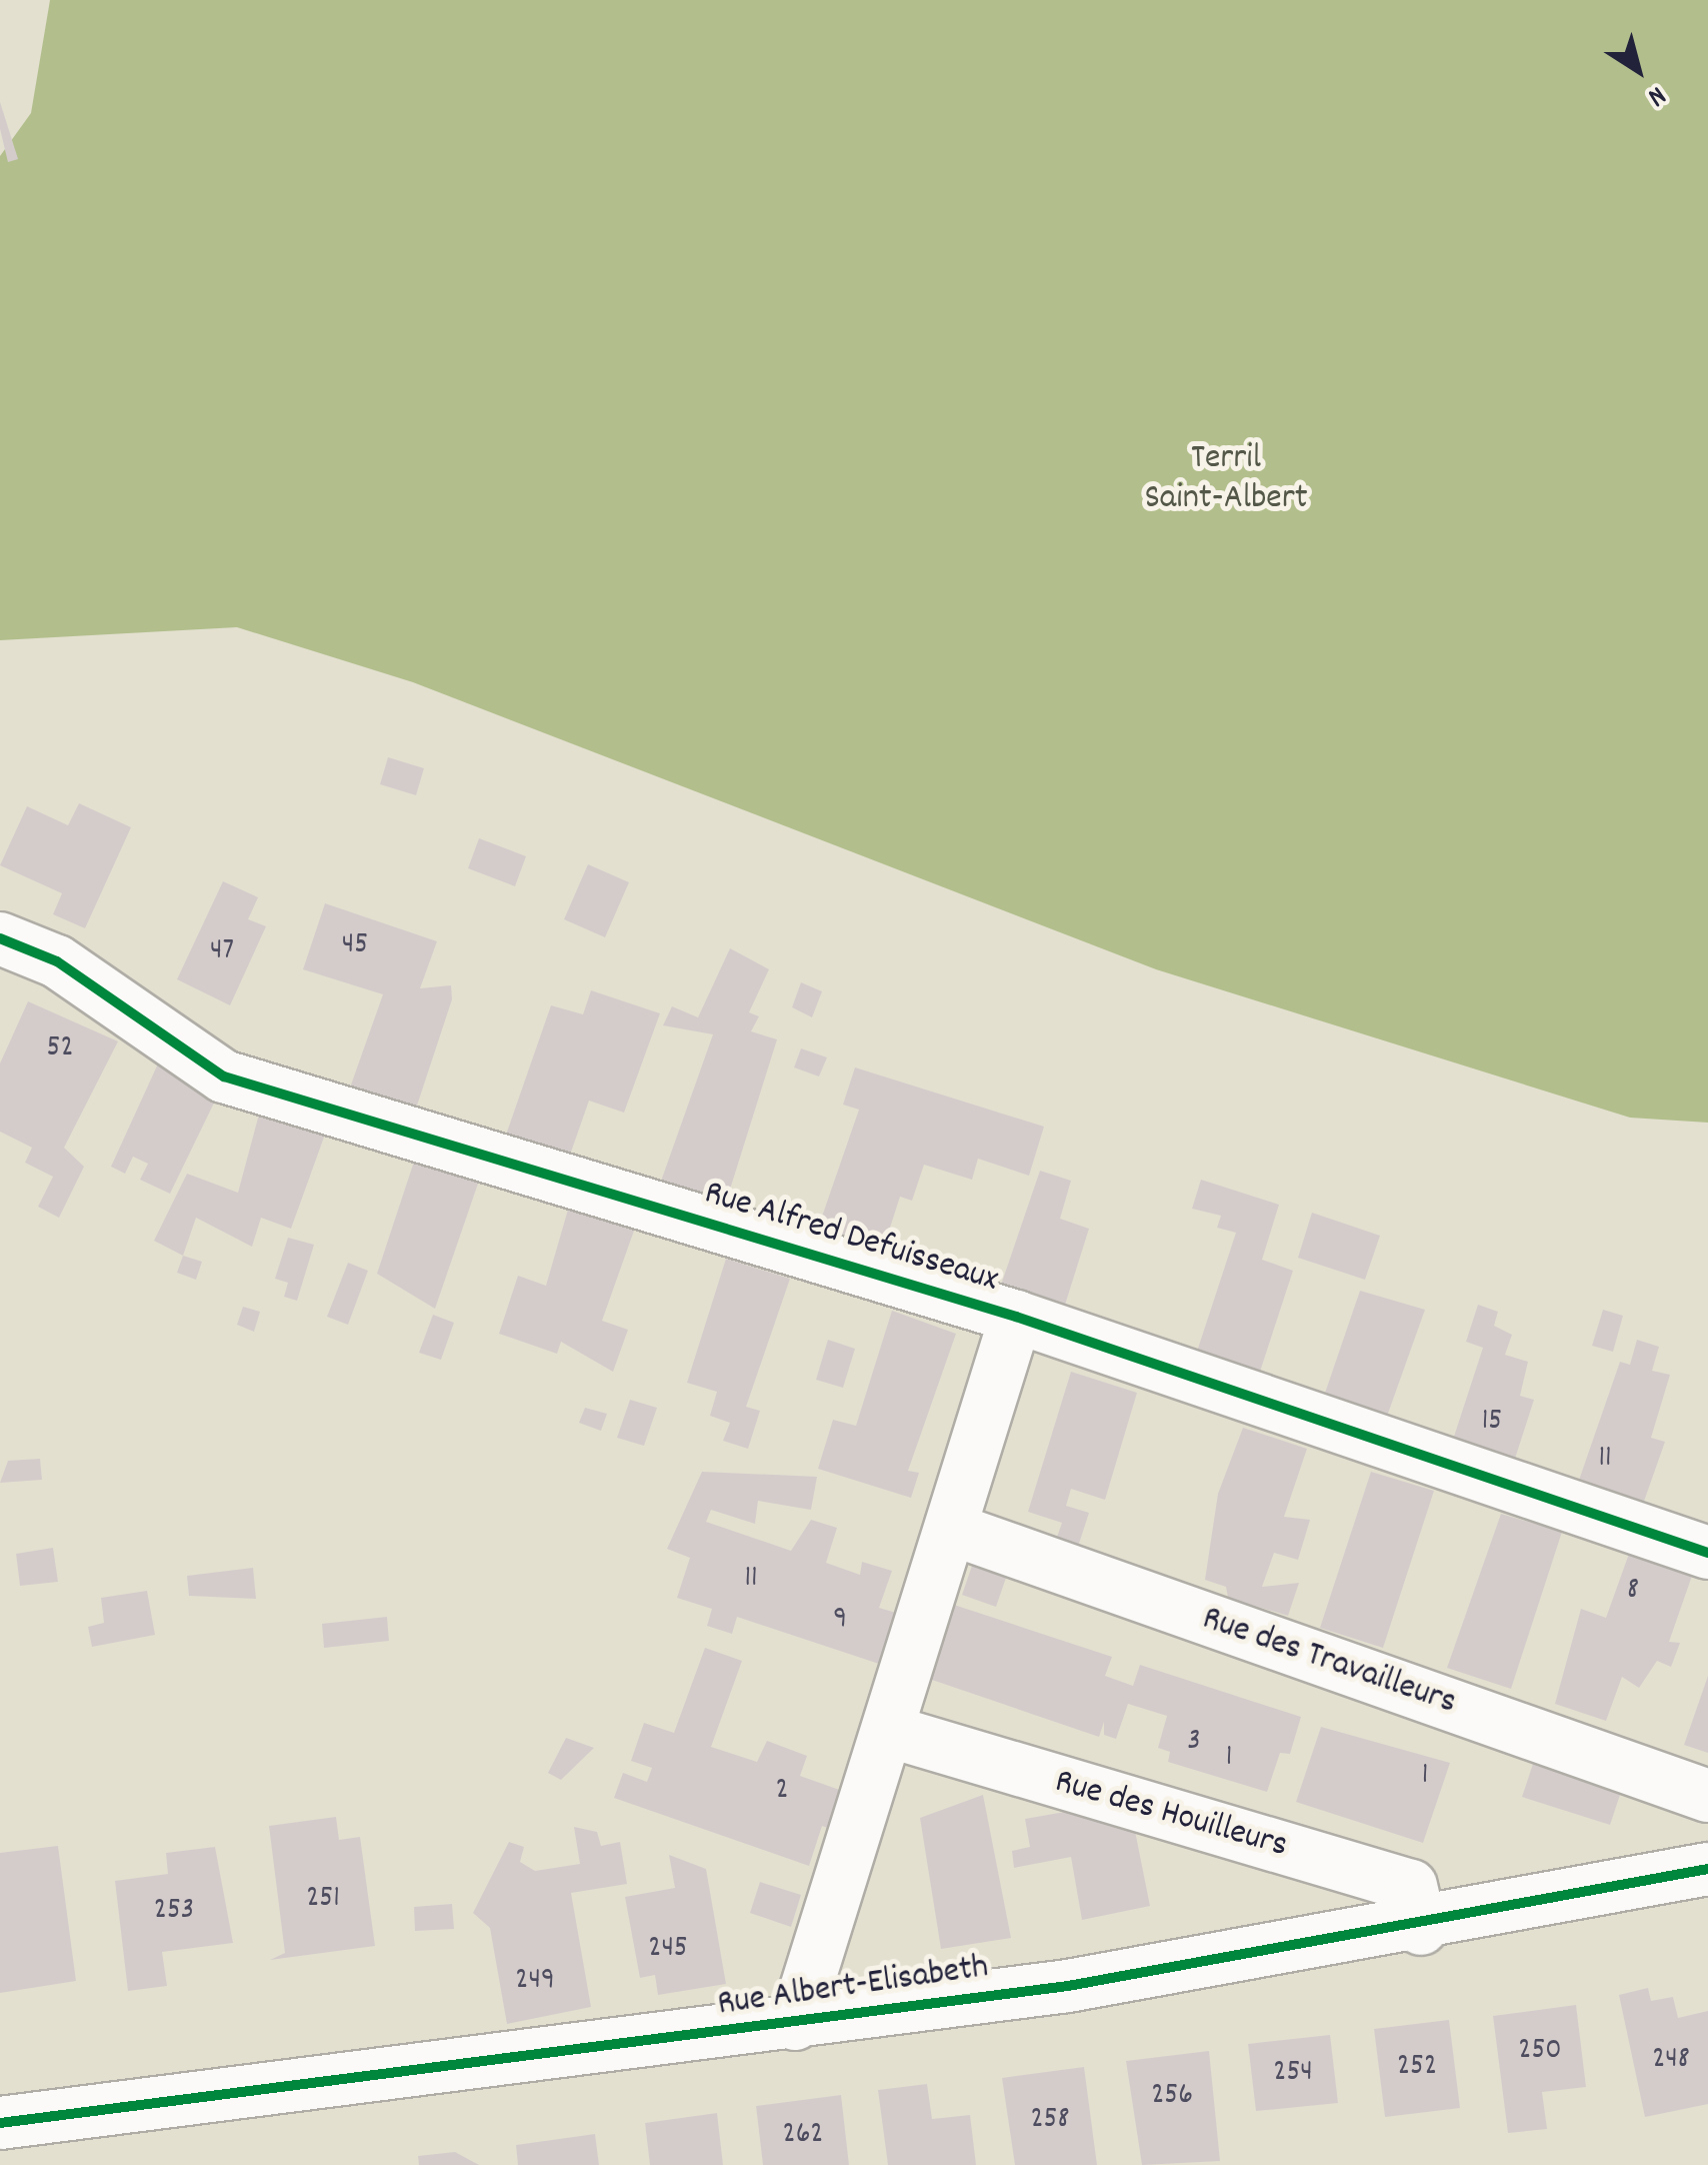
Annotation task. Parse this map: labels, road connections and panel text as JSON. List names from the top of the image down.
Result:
{
  "streets": {
    "street": [
      "Rue Alfred Defuisseaux",
      "Rue des Travailleurs",
      "Rue des Houilleurs",
      "Rue Albert-Elisabeth"
    ]
  },
  "crossings": [
    ["Rue des Houilleurs", "Rue Albert-Elisabeth"]
  ],
  "parks": ["Terril Saint-Albert"],
  "house_numbers": [
    "45",
    "47",
    "52",
    "15",
    "11",
    "11",
    "8",
    "9",
    "3",
    "1",
    "1",
    "2",
    "251",
    "253",
    "245",
    "249",
    "250",
    "248",
    "252",
    "254",
    "256",
    "258",
    "262"
  ],
  "north": "bottom right"
}
